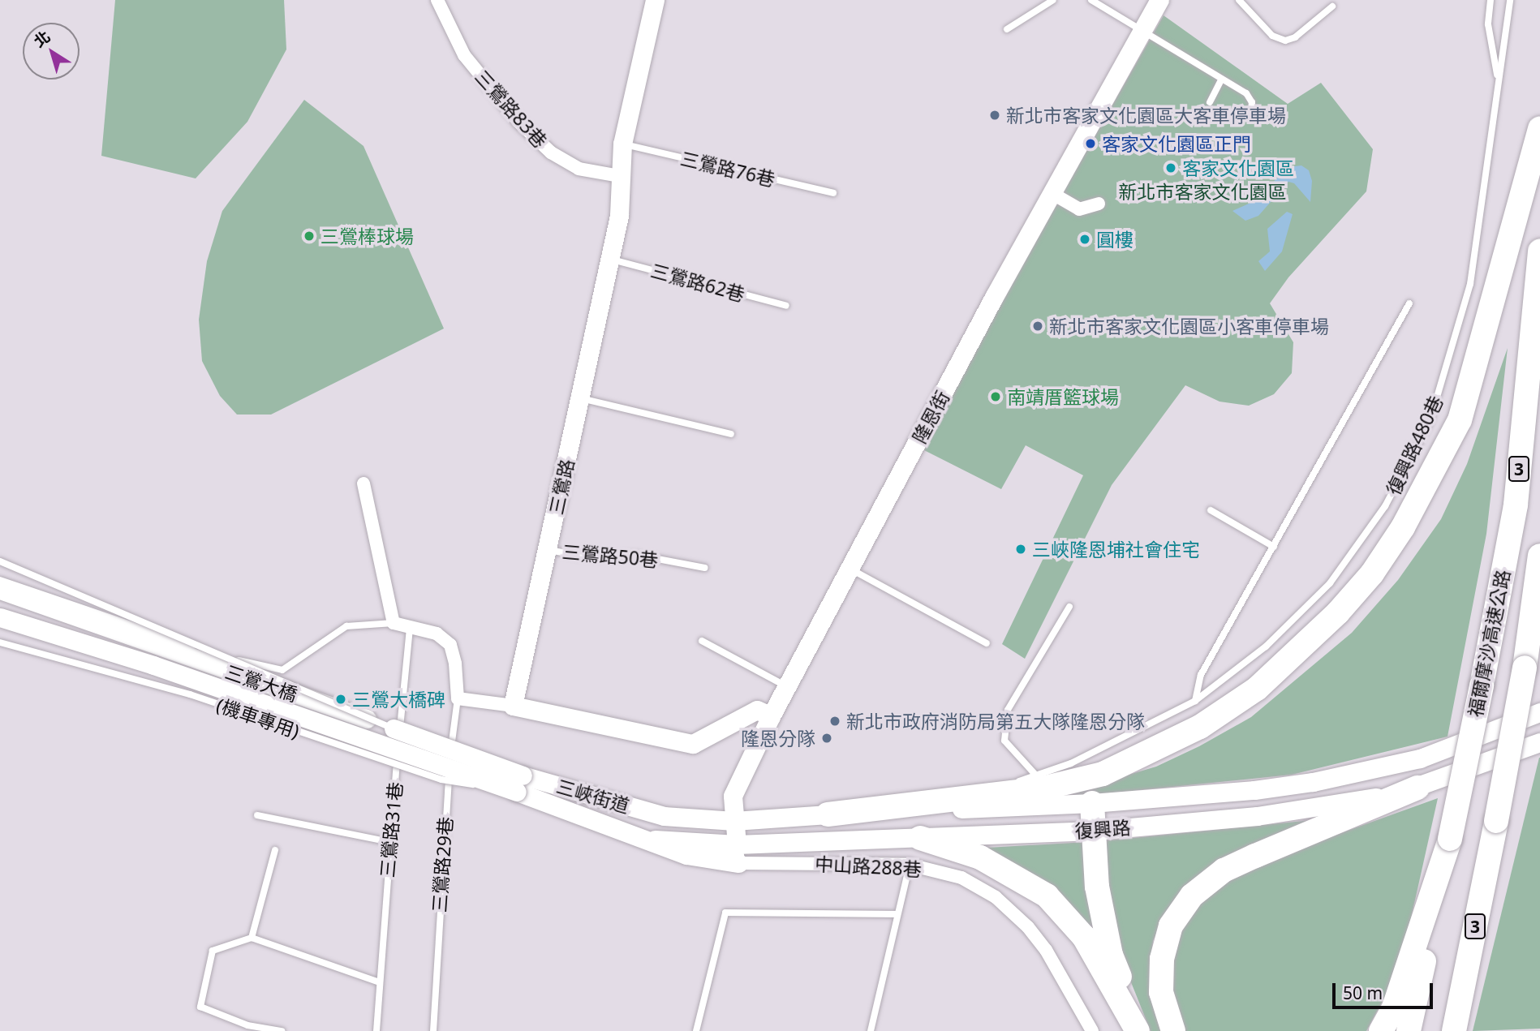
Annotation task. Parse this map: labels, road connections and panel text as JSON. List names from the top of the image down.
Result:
{
  "streets": {
    "highway": ["3", "福爾摩沙高速公路"],
    "main road": [
      "隆恩街",
      "三鶯路",
      "三鶯大橋",
      "三峽街道",
      "復興路"
    ],
    "street": ["三鶯路83巷", "中山路288巷"],
    "lane": [
      "三鶯路76巷",
      "三鶯路62巷",
      "復興路480巷",
      "三鶯路50巷",
      "(機車專用)",
      "三鶯路31巷",
      "三鶯路29巷"
    ]
  },
  "crossings": [
    ["三鶯路83巷", "三鶯路"],
    ["三鶯路76巷", "三鶯路"],
    ["三鶯路62巷", "三鶯路"],
    ["隆恩街", "復興路"],
    ["隆恩街", "中山路288巷"],
    ["三鶯路", "三鶯路50巷"],
    ["三鶯大橋", "(機車專用)"],
    ["三鶯大橋", "三峽街道"],
    ["(機車專用)", "三峽街道"],
    ["三峽街道", "復興路"],
    ["復興路", "中山路288巷"]
  ],
  "parks": ["新北市客家文化園區"],
  "places": [
    "新北市客家文化園區大客車停車場",
    "客家文化園區正門",
    "客家文化園區",
    "三鶯棒球場",
    "圓樓",
    "新北市客家文化園區小客車停車場",
    "南靖厝籃球場",
    "三峽隆恩埔社會住宅",
    "三鶯大橋碑",
    "新北市政府消防局第五大隊隆恩分隊",
    "隆恩分隊"
  ],
  "scale_bar": "50 m",
  "north": "top left"
}
